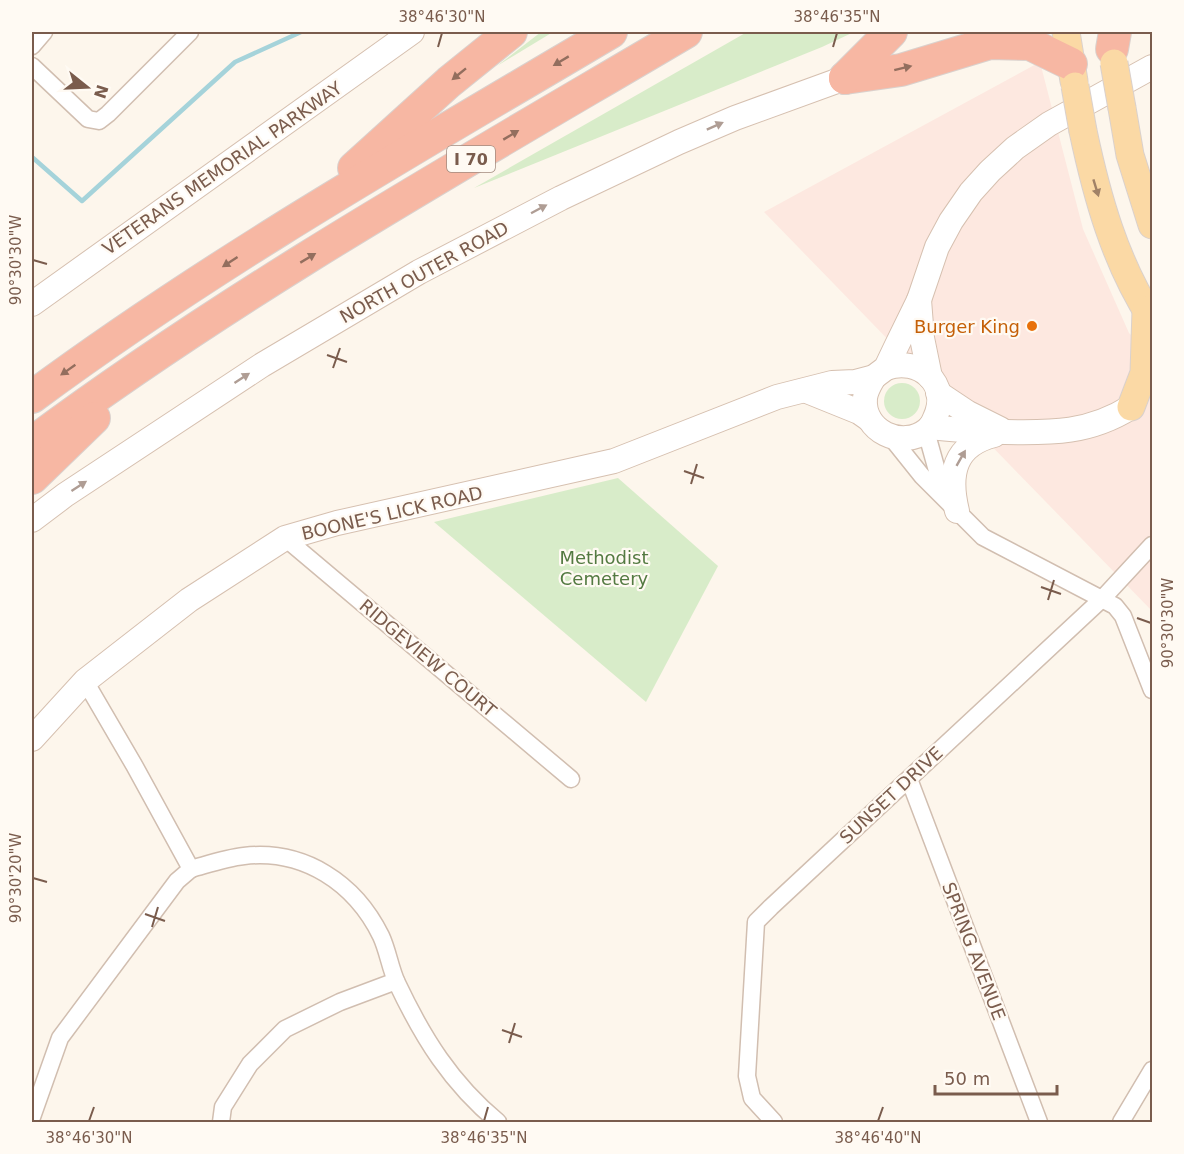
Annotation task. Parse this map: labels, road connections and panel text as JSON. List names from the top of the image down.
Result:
{
  "streets": {
    "highway": ["I 70"],
    "street": [
      "VETERANS MEMORIAL PARKWAY",
      "NORTH OUTER ROAD",
      "BOONE'S LICK ROAD",
      "RIDGEVIEW COURT",
      "SUNSET DRIVE",
      "SPRING AVENUE"
    ]
  },
  "crossings": [
    ["BOONE'S LICK ROAD", "RIDGEVIEW COURT"],
    ["SUNSET DRIVE", "SPRING AVENUE"]
  ],
  "one_way": ["NORTH OUTER ROAD"],
  "parks": ["Methodist Cemetery"],
  "places": ["Burger King"],
  "scale_bar": "50 m",
  "north": "right",
  "coordinates": [
    "38°46'30\"N",
    "38°46'35\"N",
    "90°30'30\"W",
    "90°30'20\"W",
    "38°46'40\"N"
  ]
}
